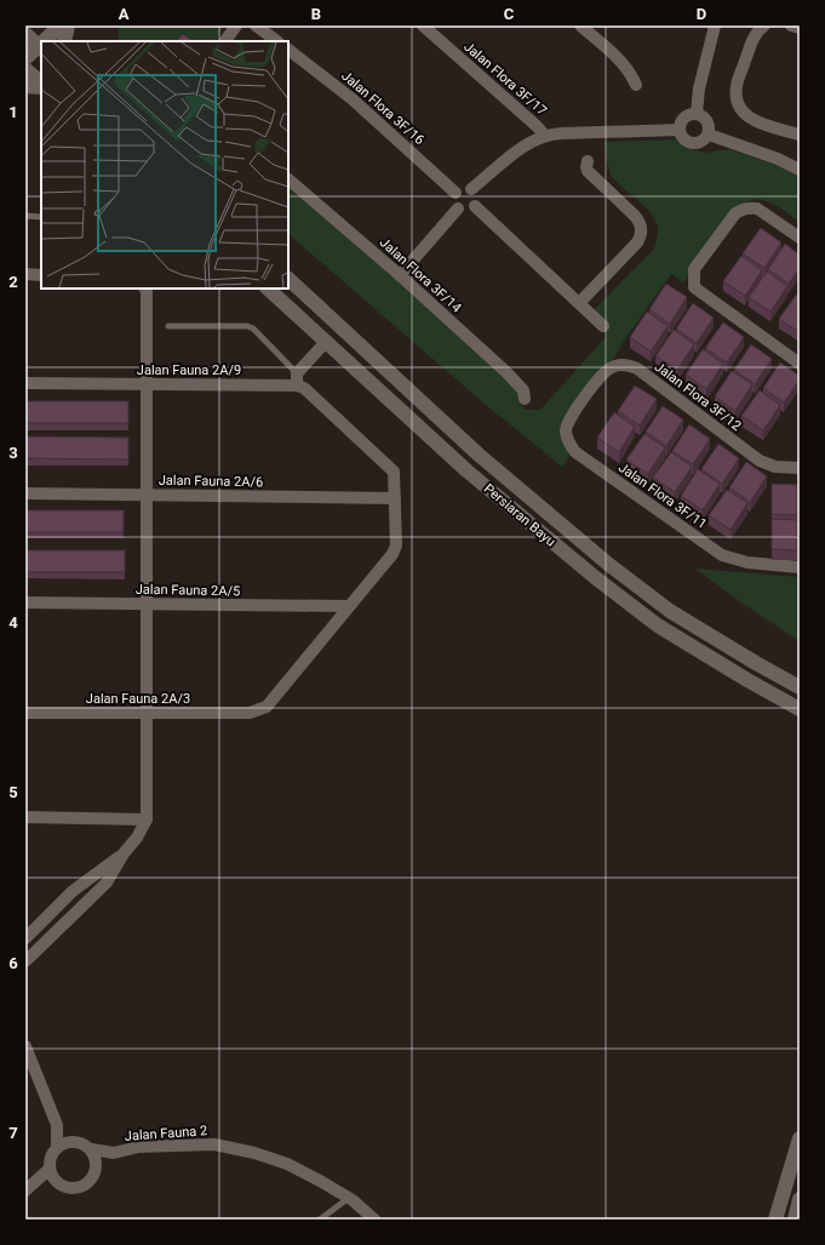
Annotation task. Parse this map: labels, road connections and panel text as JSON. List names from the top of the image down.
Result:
{
  "streets": {
    "main road": ["Persiaran Bayu"],
    "street": [
      "Jalan Flora 3F/17",
      "Jalan Flora 3F/16",
      "Jalan Flora 3F/14",
      "Jalan Fauna 2A/9",
      "Jalan Flora 3F/12",
      "Jalan Fauna 2A/6",
      "Jalan Flora 3F/11",
      "Jalan Fauna 2A/5",
      "Jalan Fauna 2A/3",
      "Jalan Fauna 2"
    ]
  },
  "crossings": [
    ["Jalan Flora 3F/12", "Jalan Flora 3F/11"],
    ["Jalan Fauna 2A/5", "Jalan Fauna 2A/3"]
  ],
  "grid": {
    "columns": [
      "A",
      "B",
      "C",
      "D"
    ],
    "rows": [
      "1",
      "2",
      "3",
      "4",
      "5",
      "6",
      "7"
    ]
  }
}
